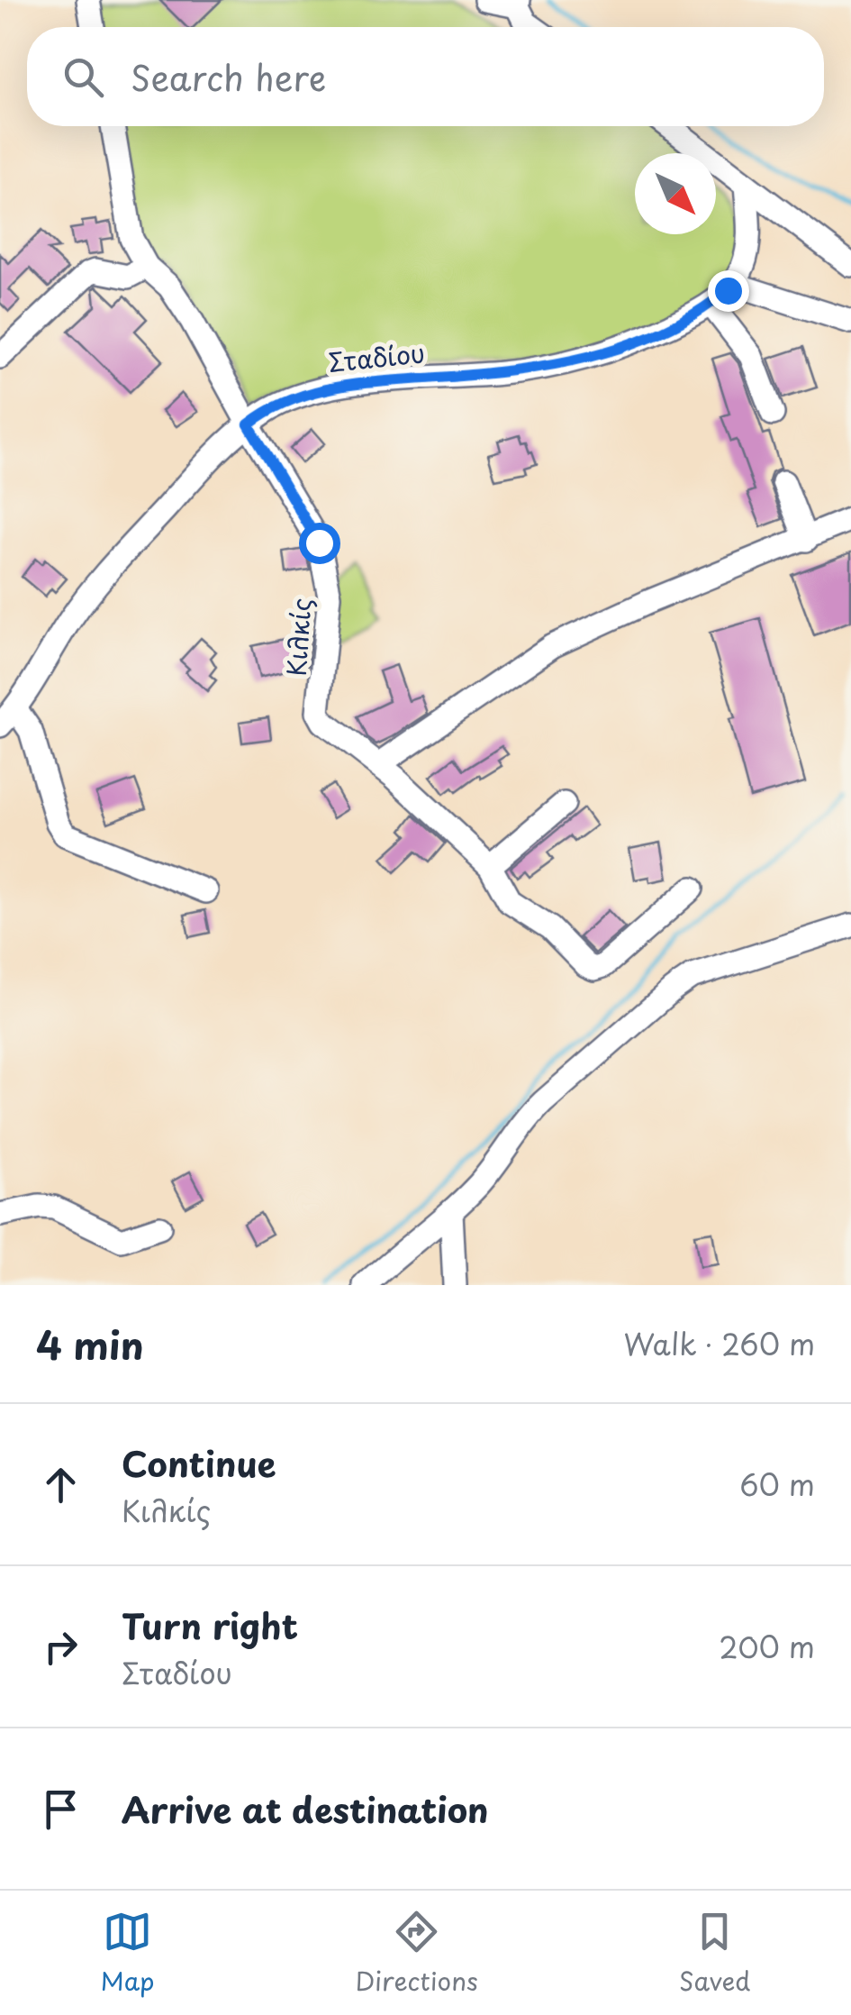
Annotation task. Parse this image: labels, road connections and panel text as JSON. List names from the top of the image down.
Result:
{
  "streets": {
    "street": ["Σταδίου", "Κιλκίς"]
  },
  "crossings": [
    ["Σταδίου", "Κιλκίς"]
  ],
  "north": "bottom right",
  "page": {
    "search": "Search here",
    "heading": ["4 min", "Walk · 260 m"],
    "list": [
      ["Continue", "Κιλκίς", "60 m"],
      ["Turn right", "Σταδίου", "200 m"],
      "Arrive at destination"
    ],
    "nav": ["Map", "Directions", "Saved"]
  }
}
